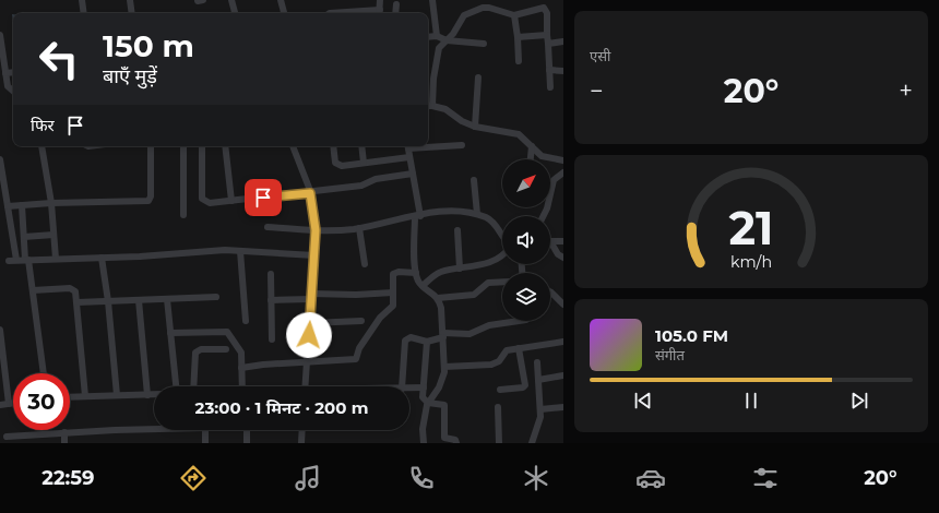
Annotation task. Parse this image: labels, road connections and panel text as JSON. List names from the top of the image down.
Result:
{
  "north": "top right",
  "page": {
    "tile": "एसी",
    "turn": ["150 m", "बाएँ मुड़ें"],
    "heat": ["−", "20°", "+"],
    "then": "फिर",
    "song": ["105.0 FM", "संगीत"],
    "limit": "30",
    "trip": "23:00 · 1 मिनट · 200 m",
    "tabs": ["22:59", "20°"],
    "gauge": ["21", "km/h"]
  }
}
